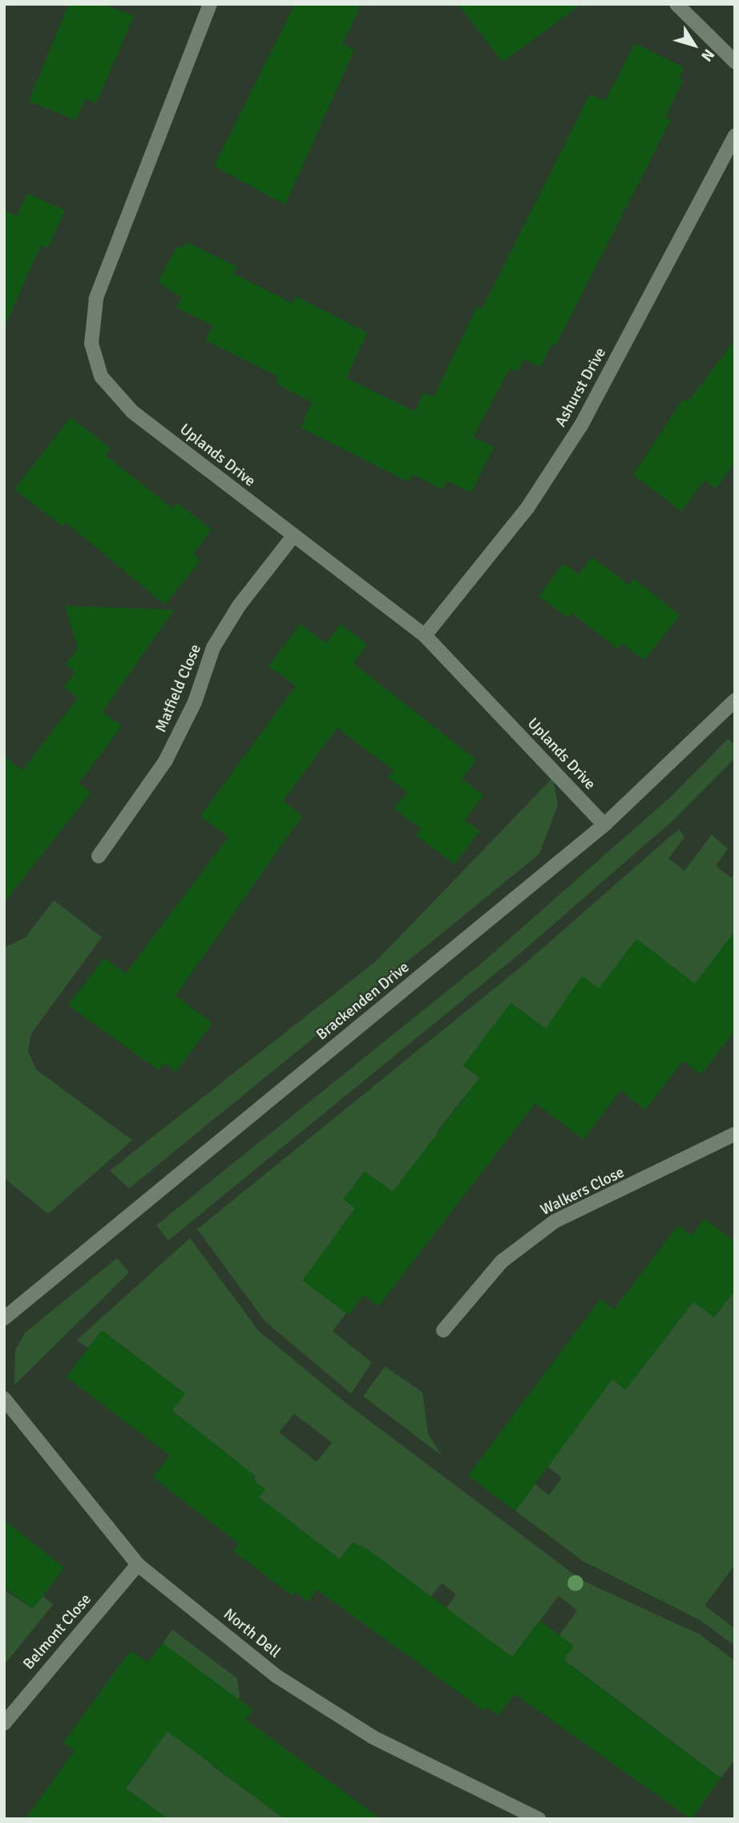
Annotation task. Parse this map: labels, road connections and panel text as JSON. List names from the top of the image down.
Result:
{
  "streets": {
    "street": [
      "Ashurst Drive",
      "Uplands Drive",
      "Matfield Close",
      "Brackenden Drive",
      "Walkers Close",
      "Belmont Close",
      "North Dell"
    ]
  },
  "crossings": [
    ["Ashurst Drive", "Uplands Drive"],
    ["Uplands Drive", "Matfield Close"],
    ["Uplands Drive", "Brackenden Drive"],
    ["Belmont Close", "North Dell"]
  ],
  "north": "bottom right"
}
